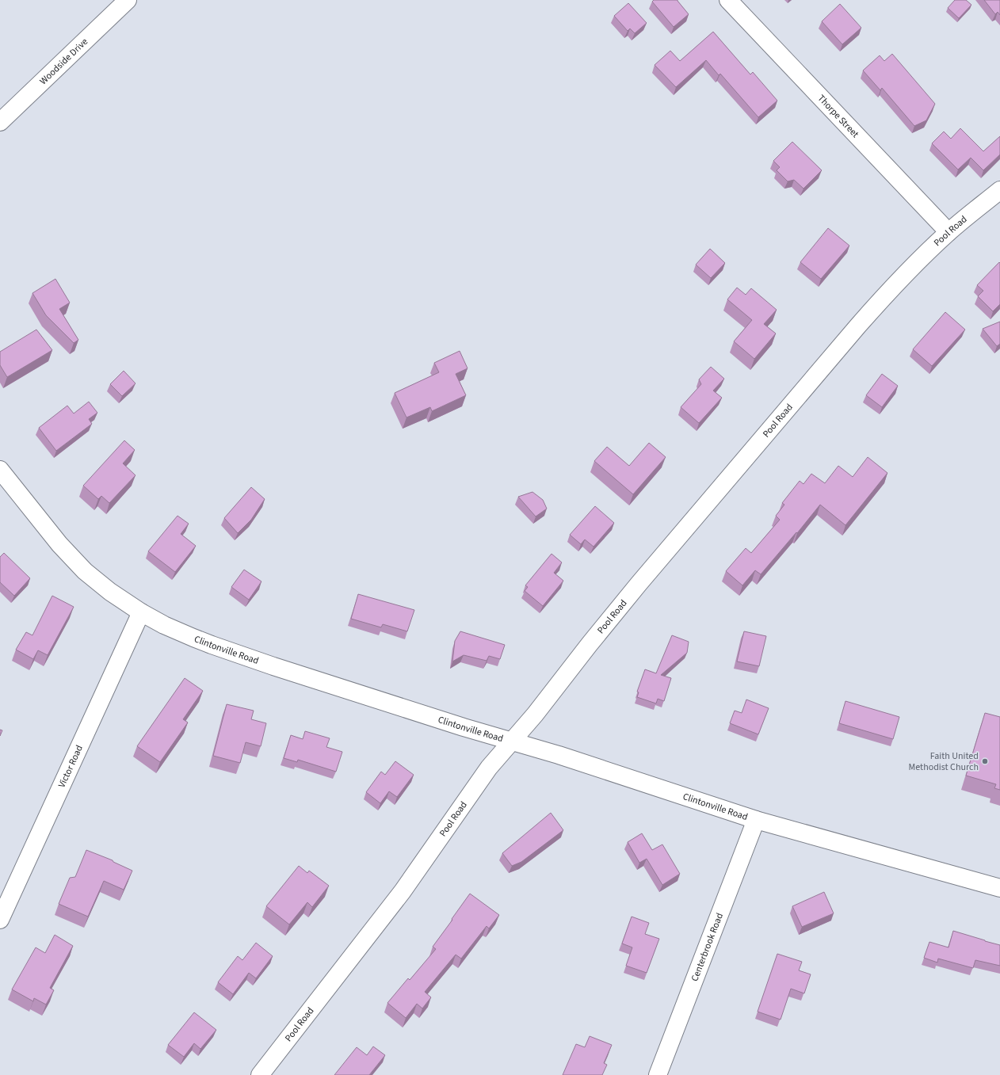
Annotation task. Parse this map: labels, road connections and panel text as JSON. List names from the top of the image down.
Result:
{
  "streets": {
    "street": [
      "Woodside Drive",
      "Thorpe Street",
      "Pool Road",
      "Clintonville Road",
      "Victor Road",
      "Centerbrook Road"
    ]
  },
  "crossings": [
    ["Thorpe Street", "Pool Road"],
    ["Pool Road", "Clintonville Road"],
    ["Clintonville Road", "Victor Road"],
    ["Clintonville Road", "Centerbrook Road"]
  ],
  "places": ["Faith United Methodist Church"]
}
